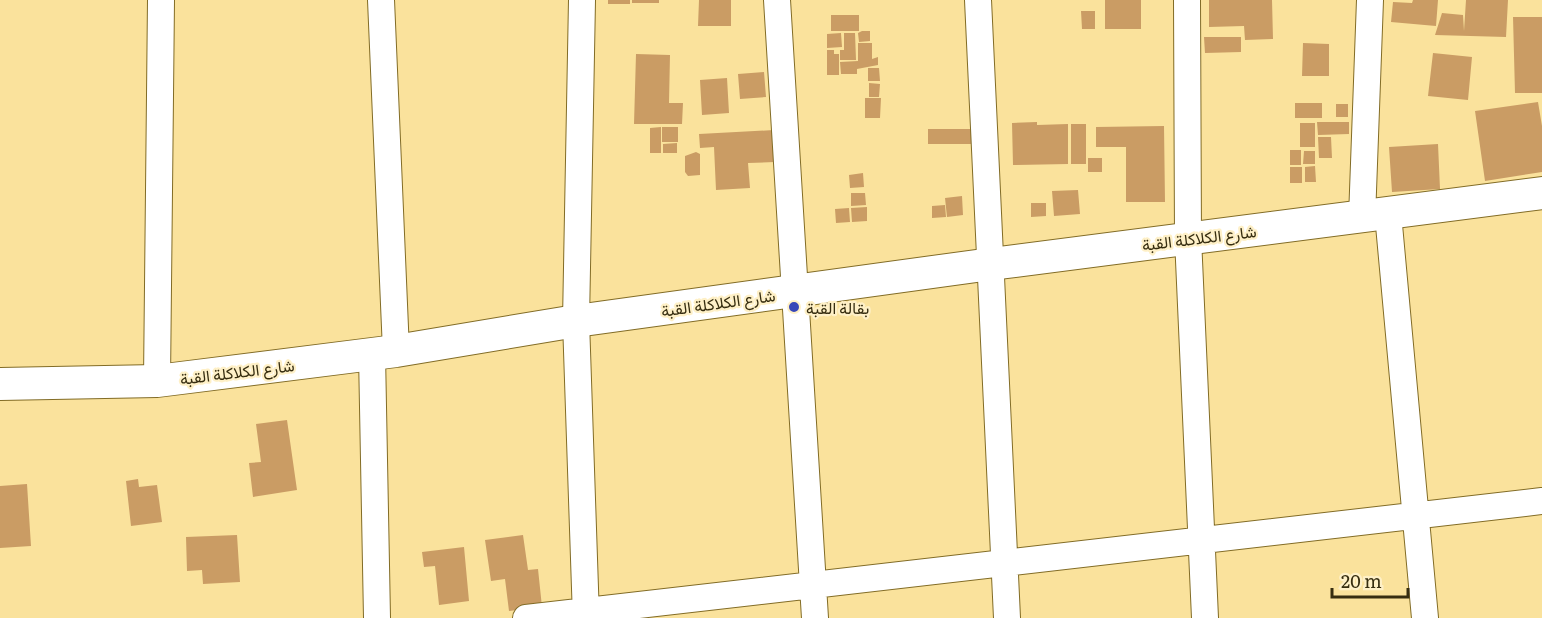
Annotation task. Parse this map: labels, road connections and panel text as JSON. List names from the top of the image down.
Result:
{
  "streets": {
    "street": ["شارع الكلاكلة القبة"]
  },
  "places": ["بقالة القبة"],
  "scale_bar": "20 m"
}
